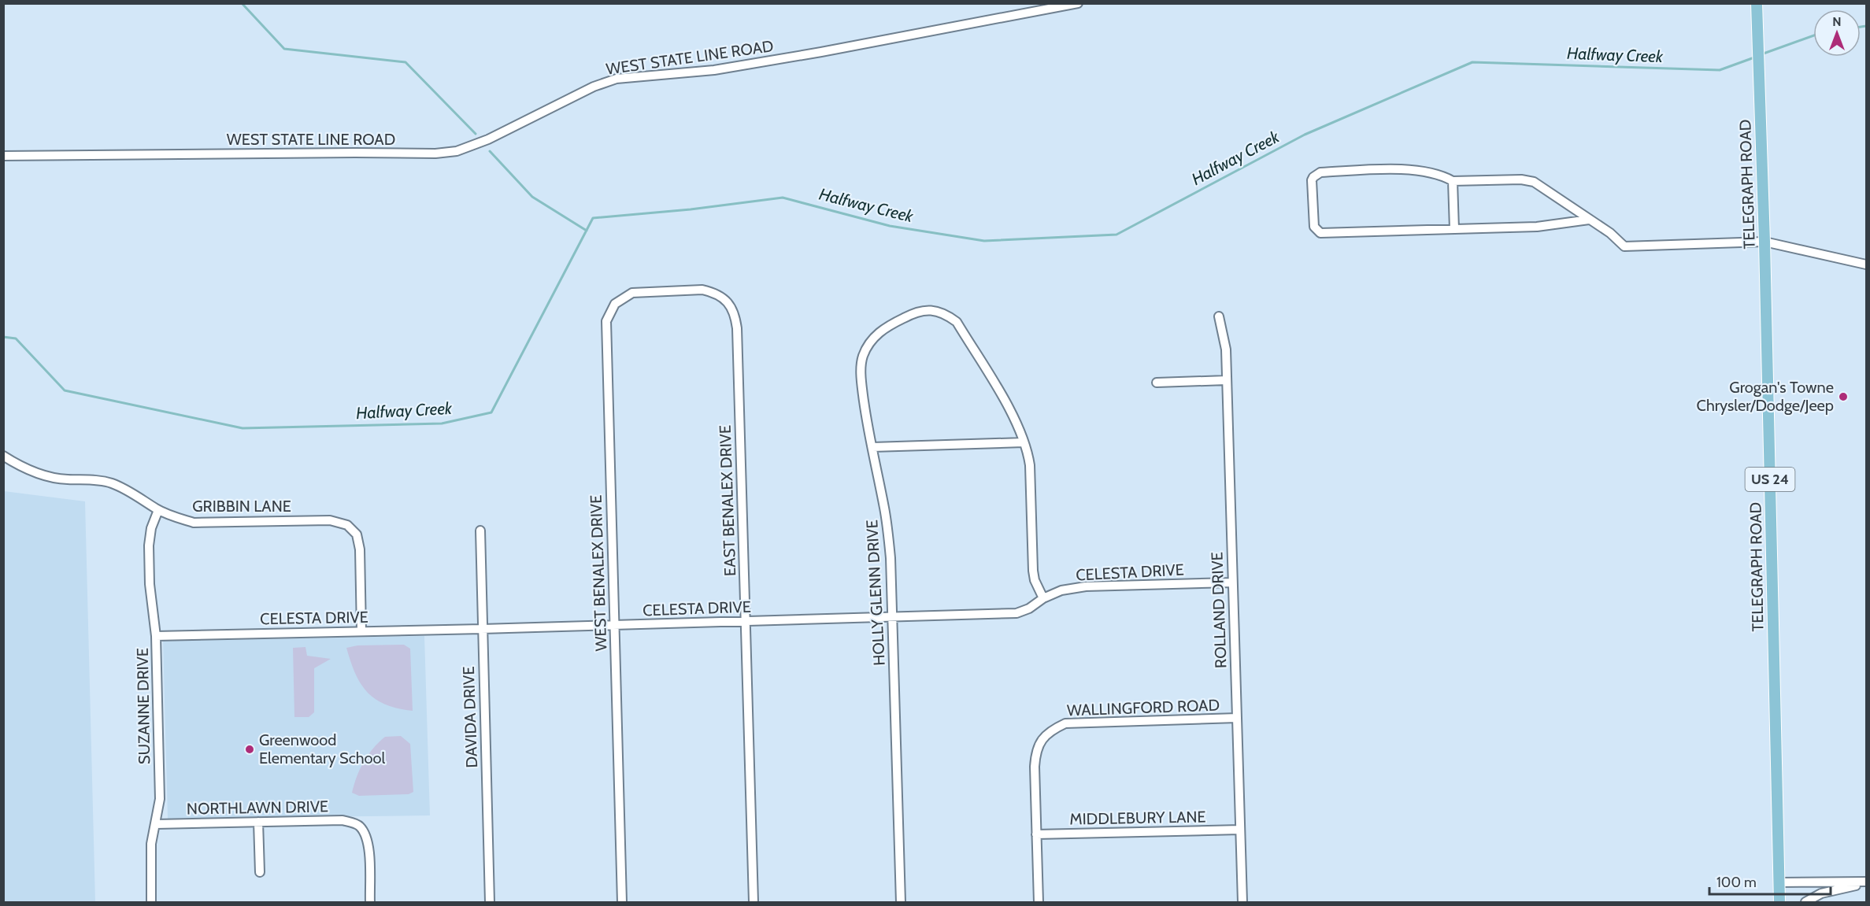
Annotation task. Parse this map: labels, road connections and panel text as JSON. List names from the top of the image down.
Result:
{
  "streets": {
    "main road": ["TELEGRAPH ROAD", "US 24"],
    "street": [
      "WEST STATE LINE ROAD",
      "EAST BENALEX DRIVE",
      "GRIBBIN LANE",
      "CELESTA DRIVE",
      "WEST BENALEX DRIVE",
      "HOLLY GLENN DRIVE",
      "ROLLAND DRIVE",
      "SUZANNE DRIVE",
      "WALLINGFORD ROAD",
      "DAVIDA DRIVE",
      "NORTHLAWN DRIVE",
      "MIDDLEBURY LANE"
    ]
  },
  "crossings": [
    ["EAST BENALEX DRIVE", "CELESTA DRIVE"],
    ["EAST BENALEX DRIVE", "WEST BENALEX DRIVE"],
    ["GRIBBIN LANE", "CELESTA DRIVE"],
    ["GRIBBIN LANE", "SUZANNE DRIVE"],
    ["CELESTA DRIVE", "WEST BENALEX DRIVE"],
    ["CELESTA DRIVE", "HOLLY GLENN DRIVE"],
    ["CELESTA DRIVE", "ROLLAND DRIVE"],
    ["CELESTA DRIVE", "SUZANNE DRIVE"],
    ["CELESTA DRIVE", "DAVIDA DRIVE"],
    ["ROLLAND DRIVE", "WALLINGFORD ROAD"],
    ["ROLLAND DRIVE", "MIDDLEBURY LANE"],
    ["SUZANNE DRIVE", "NORTHLAWN DRIVE"],
    ["WALLINGFORD ROAD", "MIDDLEBURY LANE"]
  ],
  "water": ["Halfway Creek"],
  "places": ["Grogan's Towne Chrysler/Dodge/Jeep", "Greenwood Elementary School"],
  "scale_bar": "100 m",
  "north": "top"
}
